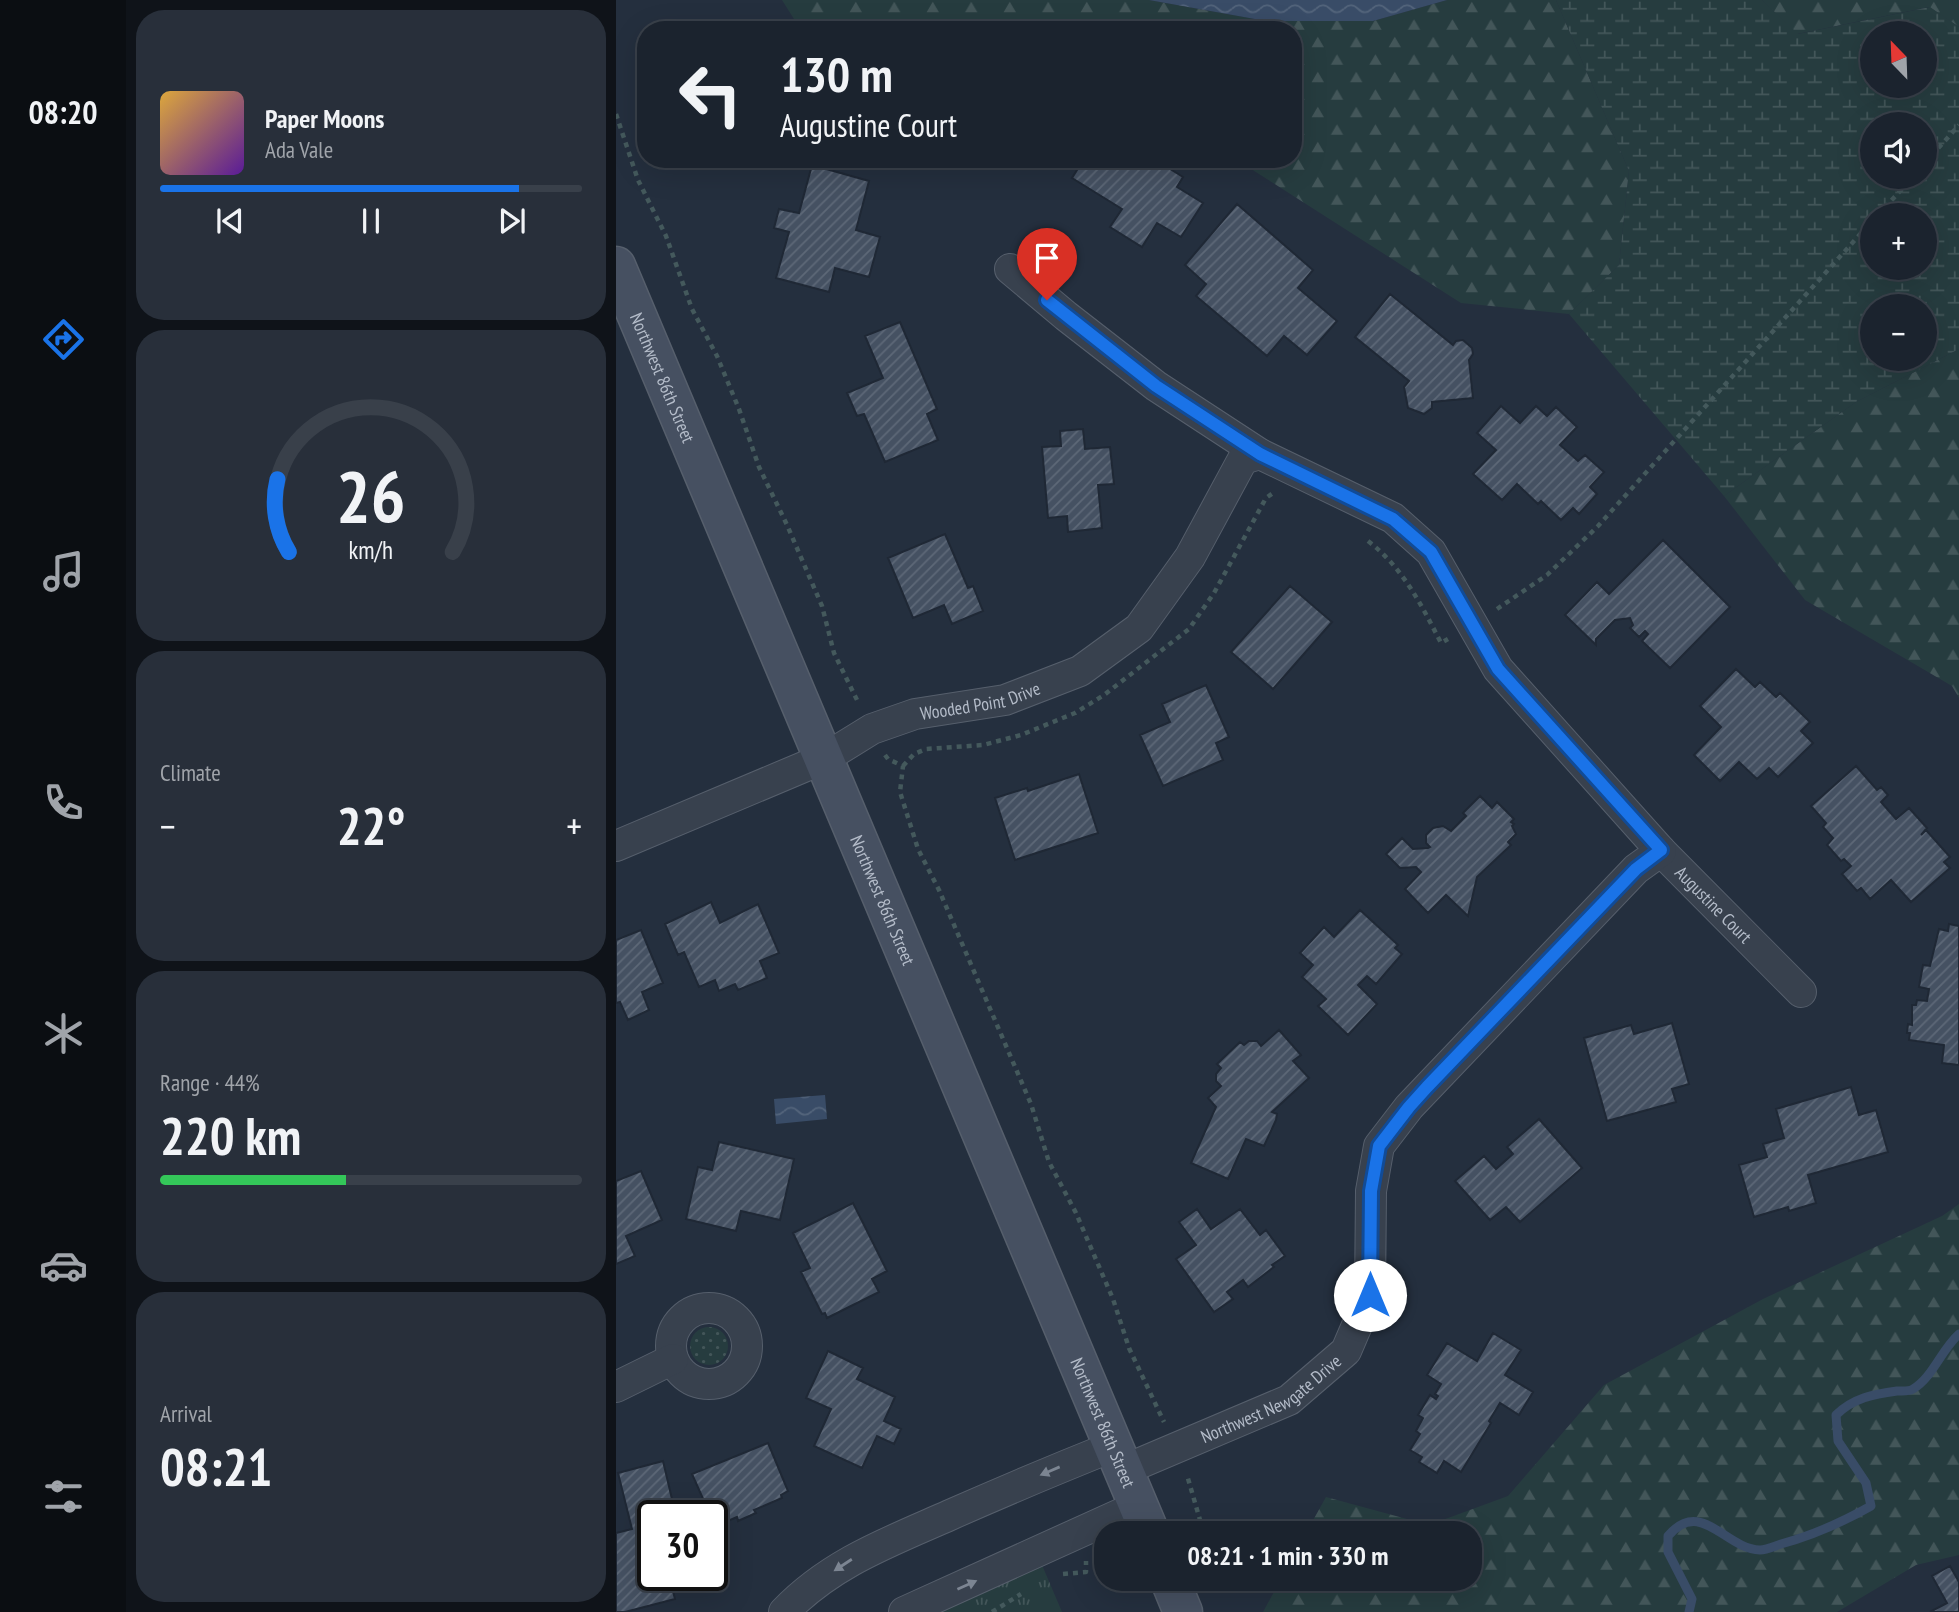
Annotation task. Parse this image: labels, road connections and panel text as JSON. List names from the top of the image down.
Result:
{
  "streets": {
    "main road": ["Northwest 86th Street"],
    "street": ["Wooded Point Drive", "Augustine Court", "Northwest Newgate Drive"]
  },
  "crossings": [
    ["Northwest 86th Street", "Wooded Point Drive"],
    ["Northwest 86th Street", "Northwest Newgate Drive"],
    ["Wooded Point Drive", "Augustine Court"],
    ["Augustine Court", "Northwest Newgate Drive"]
  ],
  "north": "top left",
  "page": {
    "tabs": "08:20",
    "map_buttons": ["+", "−"],
    "turn": ["130 m", "Augustine Court"],
    "song": ["Paper Moons", "Ada Vale"],
    "tile": [
      "Climate",
      ["Range · 44%", "220 km"],
      ["Arrival", "08:21"]
    ],
    "heat": ["−", "22°", "+"],
    "limit": "30",
    "trip": "08:21 · 1 min · 330 m",
    "gauge": ["26", "km/h"]
  }
}
